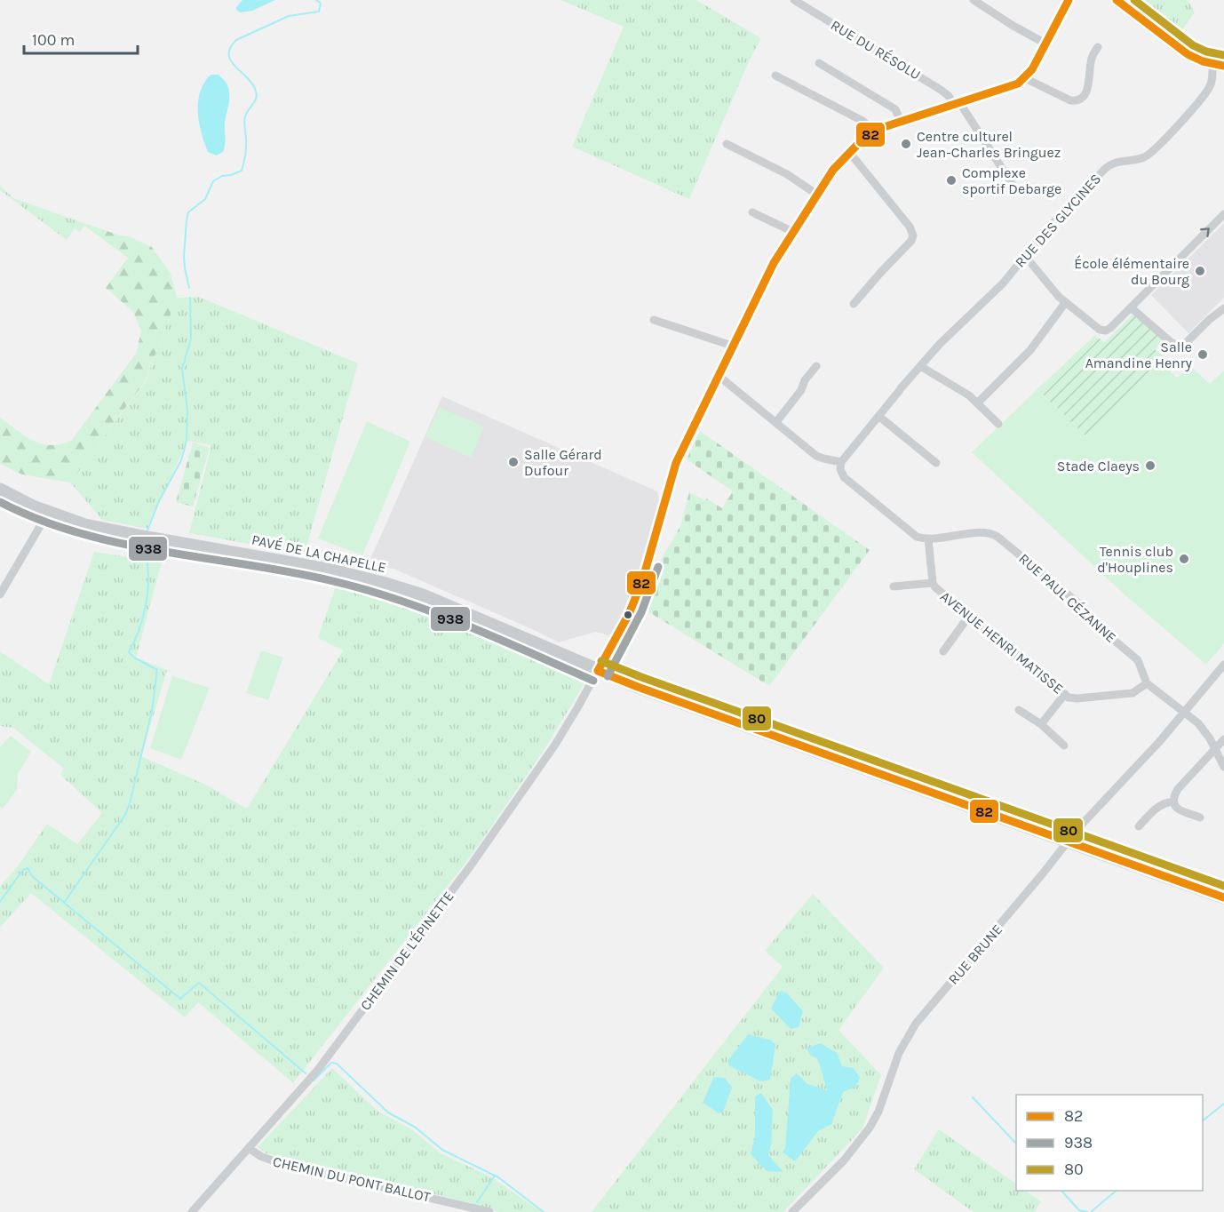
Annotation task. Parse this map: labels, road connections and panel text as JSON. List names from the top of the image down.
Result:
{
  "streets": {
    "main road": ["PAVÉ DE LA CHAPELLE"],
    "street": [
      "RUE DU RÉSOLU",
      "RUE DES GLYCINES",
      "RUE PAUL CÉZANNE",
      "AVENUE HENRI MATISSE",
      "CHEMIN DE L'ÉPINETTE",
      "RUE BRUNE",
      "CHEMIN DU PONT BALLOT"
    ]
  },
  "crossings": [
    ["RUE DU RÉSOLU", "CHEMIN DE L'ÉPINETTE"],
    ["PAVÉ DE LA CHAPELLE", "CHEMIN DE L'ÉPINETTE"],
    ["PAVÉ DE LA CHAPELLE", "RUE BRUNE"],
    ["RUE PAUL CÉZANNE", "AVENUE HENRI MATISSE"],
    ["CHEMIN DE L'ÉPINETTE", "CHEMIN DU PONT BALLOT"]
  ],
  "places": [
    "Centre culturel Jean-Charles Bringuez",
    "Complexe sportif Debarge",
    "École élémentaire du Bourg",
    "Salle Amandine Henry",
    "Salle Gérard Dufour",
    "Stade Claeys",
    "Tennis club d'Houplines"
  ],
  "lines": ["transit line 82", "transit line 80", "transit line 938"],
  "legend": ["82", "938", "80"],
  "scale_bar": "100 m"
}
